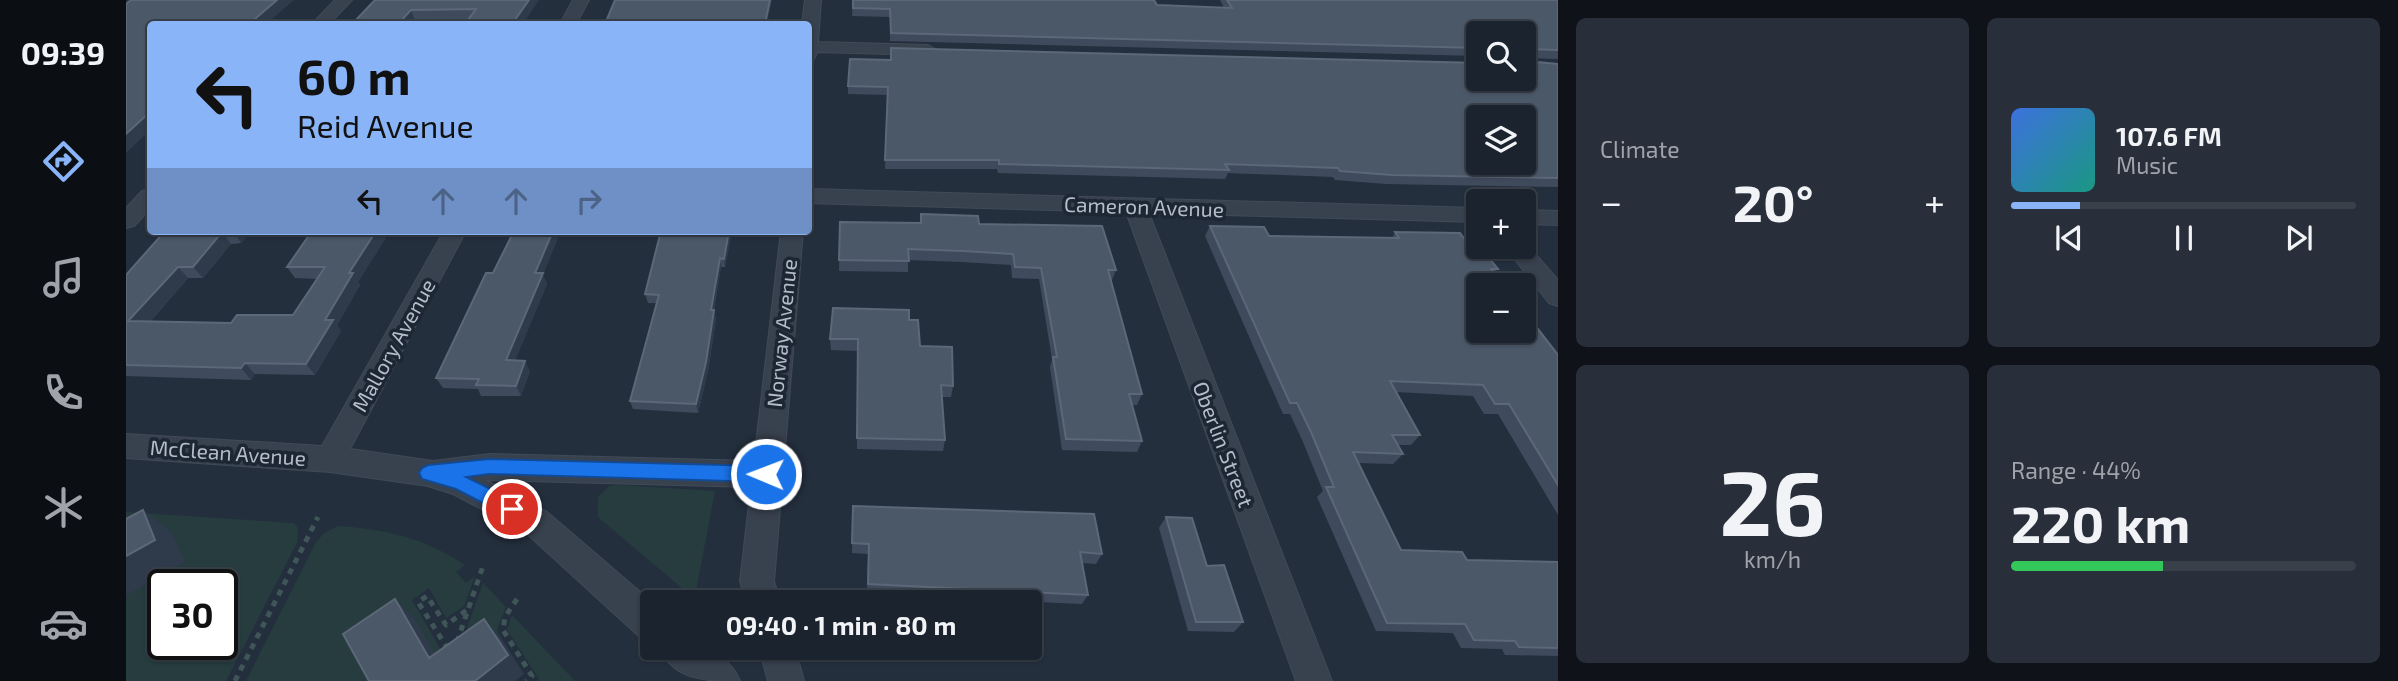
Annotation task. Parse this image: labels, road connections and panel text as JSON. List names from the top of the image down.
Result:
{
  "streets": {
    "street": [
      "Cameron Avenue",
      "Norway Avenue",
      "Mallory Avenue",
      "Oberlin Street",
      "McClean Avenue"
    ]
  },
  "crossings": [
    ["Cameron Avenue", "Oberlin Street"],
    ["Mallory Avenue", "McClean Avenue"]
  ],
  "page": {
    "tabs": "09:39",
    "tile": [
      "Climate",
      ["26", "km/h"],
      ["Range · 44%", "220 km"]
    ],
    "map_buttons": ["+", "−"],
    "turn": ["60 m", "Reid Avenue"],
    "song": ["107.6 FM", "Music"],
    "heat": ["−", "20°", "+"],
    "limit": "30",
    "trip": "09:40 · 1 min · 80 m"
  }
}
